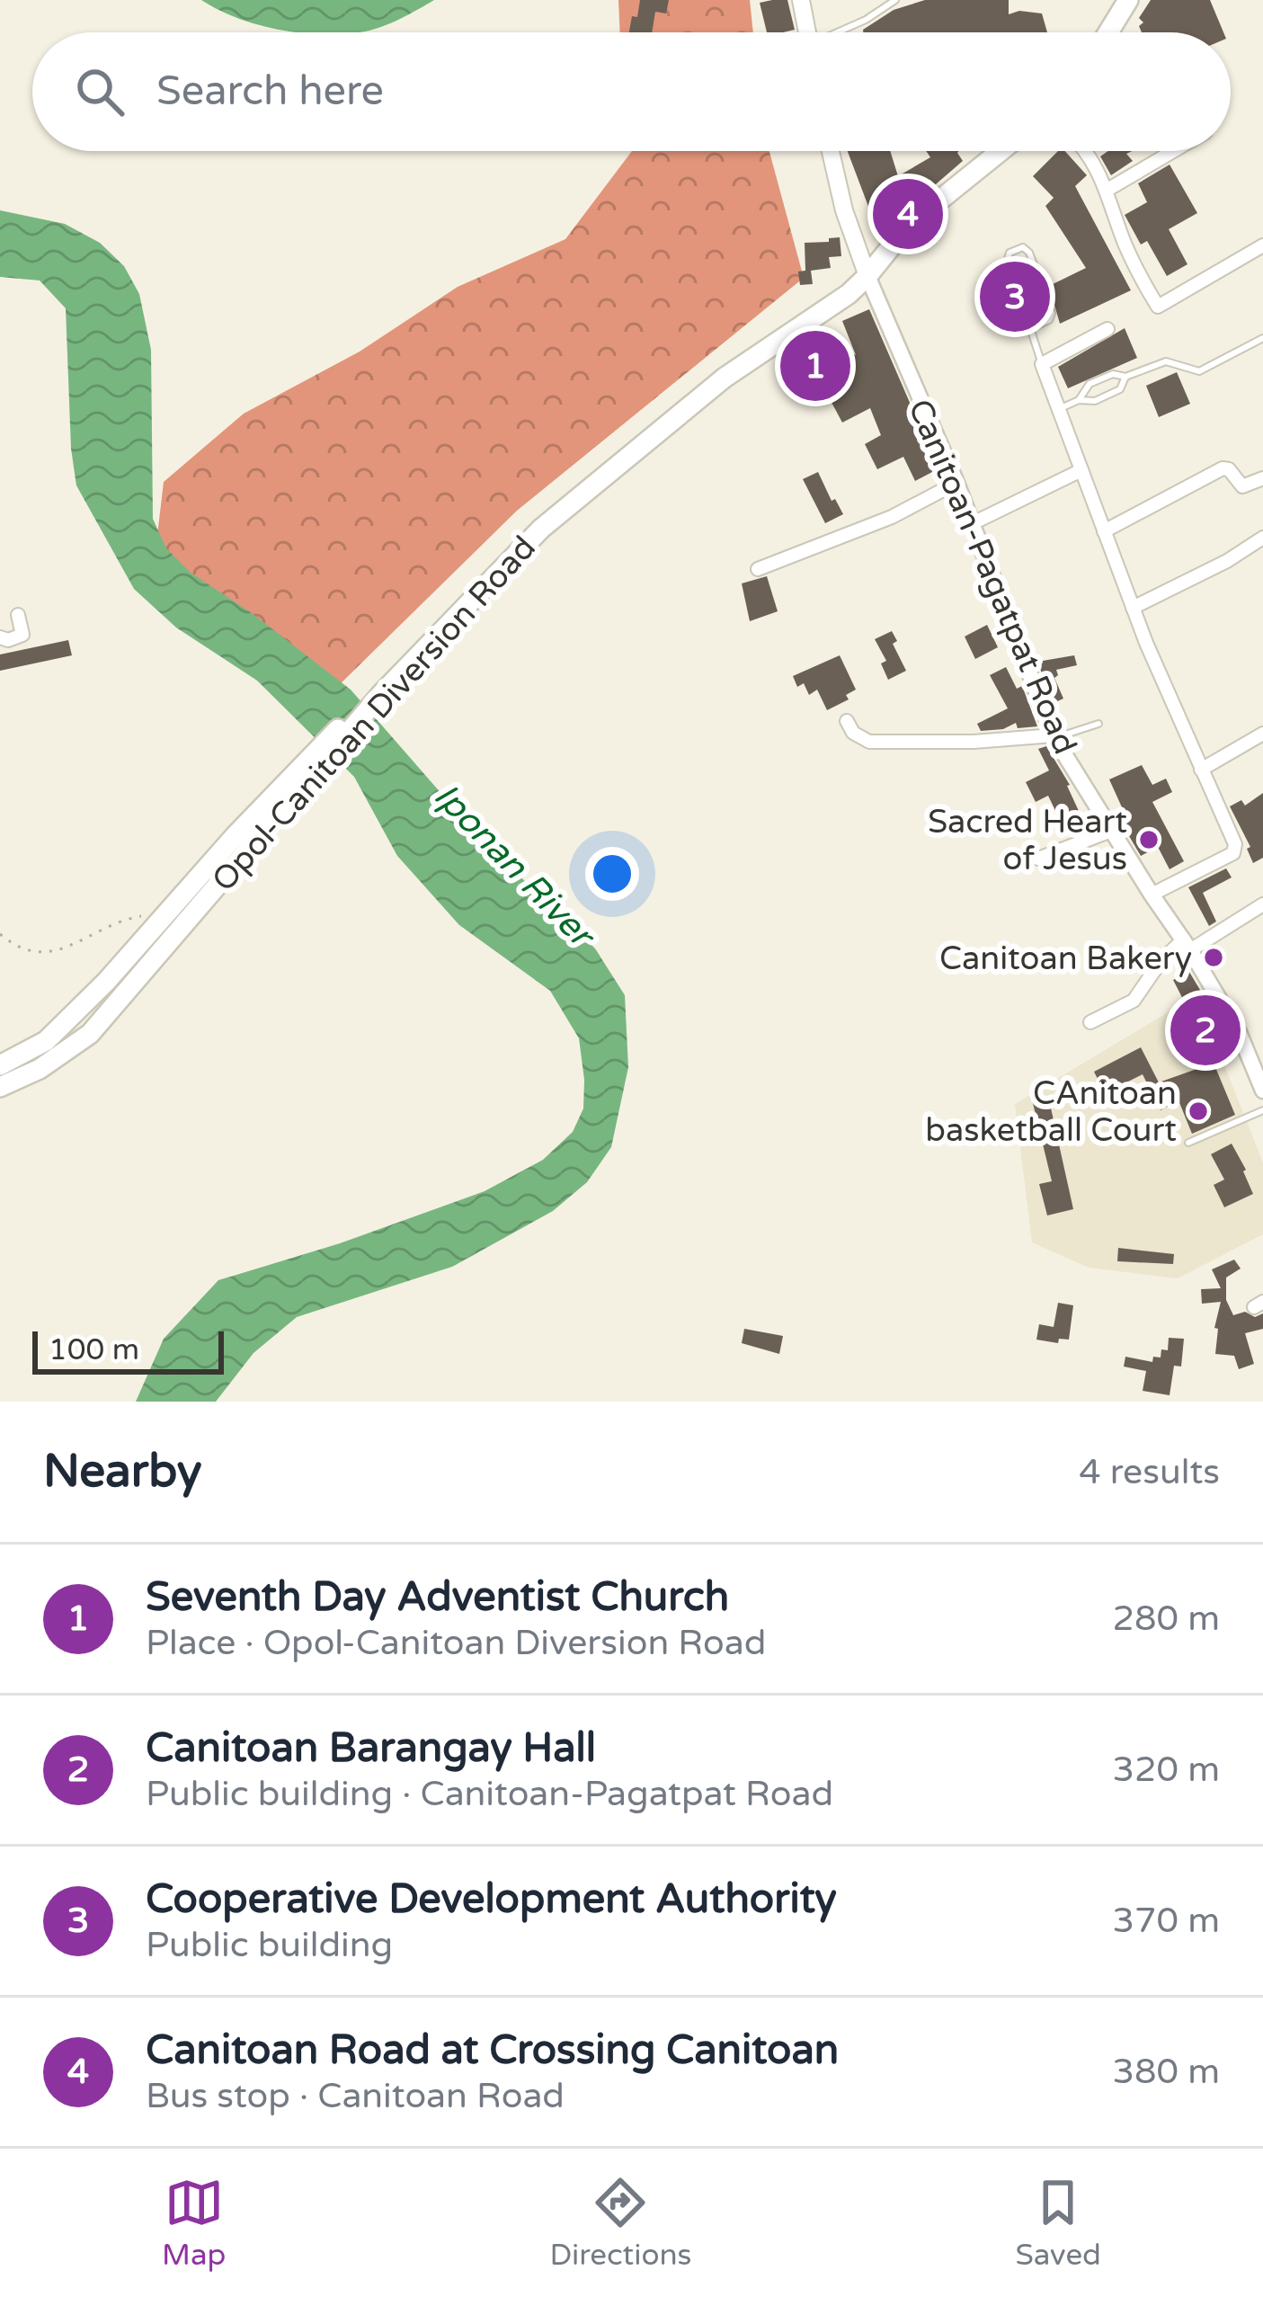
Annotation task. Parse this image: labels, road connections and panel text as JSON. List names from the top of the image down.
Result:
{
  "streets": {
    "main road": ["Opol-Canitoan Diversion Road"],
    "street": ["Canitoan-Pagatpat Road"]
  },
  "crossings": [
    ["Canitoan-Pagatpat Road", "Opol-Canitoan Diversion Road"]
  ],
  "water": ["Iponan River"],
  "places": ["Sacred Heart of Jesus", "Canitoan Bakery", "CAnitoan basketball Court"],
  "scale_bar": "100 m",
  "page": {
    "search": "Search here",
    "pins": [
      "4",
      "3",
      "1",
      "2"
    ],
    "scale": "100 m",
    "heading": ["Nearby", "4 results"],
    "list": [
      {
        "mark": "1",
        "name": "Seventh Day Adventist Church",
        "note": "Place · Opol-Canitoan Diversion Road",
        "value": "280 m"
      },
      {
        "mark": "2",
        "name": "Canitoan Barangay Hall",
        "note": "Public building · Canitoan-Pagatpat Road",
        "value": "320 m"
      },
      {
        "mark": "3",
        "name": "Cooperative Development Authority",
        "note": "Public building",
        "value": "370 m"
      },
      {
        "mark": "4",
        "name": "Canitoan Road at Crossing Canitoan",
        "note": "Bus stop · Canitoan Road",
        "value": "380 m"
      }
    ],
    "nav": ["Map", "Directions", "Saved"]
  }
}
